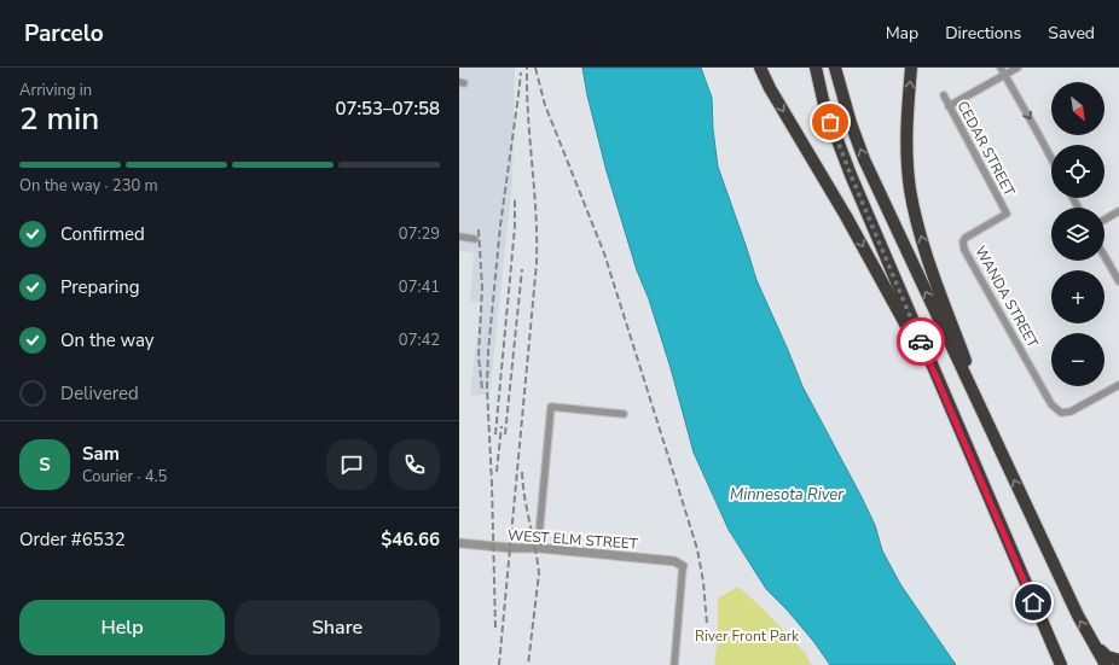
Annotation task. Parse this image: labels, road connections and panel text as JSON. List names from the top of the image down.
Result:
{
  "streets": {
    "street": ["CEDAR STREET", "WANDA STREET", "WEST ELM STREET"]
  },
  "crossings": [
    ["CEDAR STREET", "WANDA STREET"]
  ],
  "water": ["Minnesota River"],
  "parks": ["River Front Park"],
  "north": "bottom right",
  "page": {
    "header": "Parcelo",
    "nav": ["Map", "Directions", "Saved"],
    "heading": ["2 min", "Arriving in", "07:53–07:58"],
    "panel": [
      "Sam",
      "Courier · 4.5",
      "Order #6532",
      "$46.66"
    ],
    "map_buttons": ["+", "−"],
    "bar": "On the way · 230 m",
    "list": [
      ["Confirmed", "07:29"],
      ["Preparing", "07:41"],
      ["On the way", "07:42"],
      "Delivered"
    ],
    "round": "S",
    "buttons": ["Help", "Share"]
  }
}
